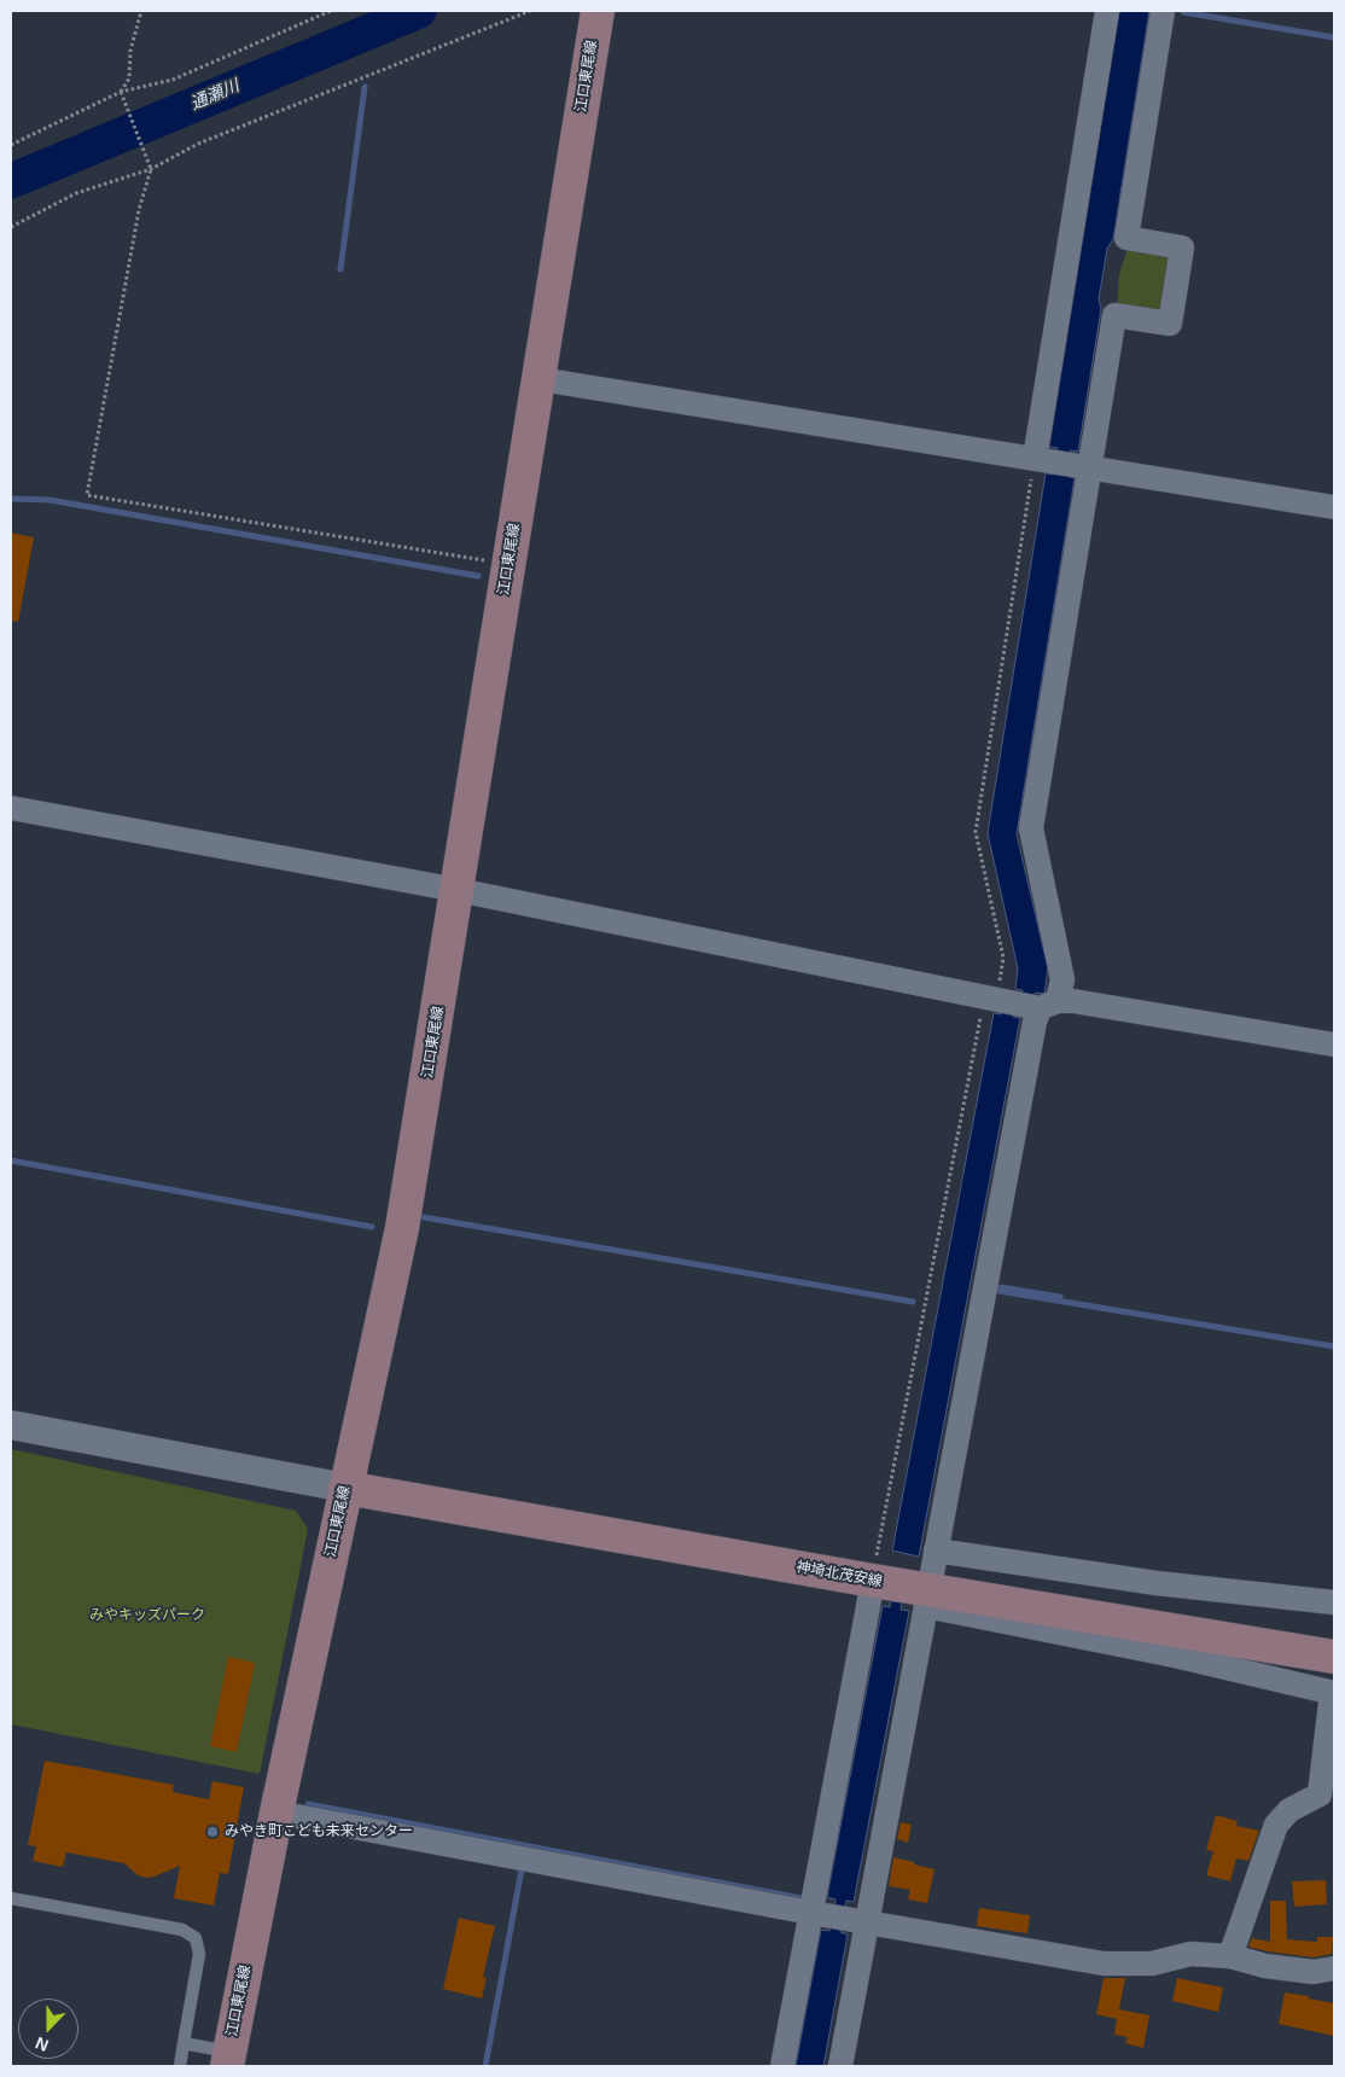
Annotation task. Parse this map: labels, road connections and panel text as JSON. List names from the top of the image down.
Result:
{
  "streets": {
    "main road": ["江口東尾線", "神埼北茂安線"]
  },
  "crossings": [
    ["江口東尾線", "神埼北茂安線"]
  ],
  "water": ["通瀬川"],
  "parks": ["みやキッズパーク"],
  "places": ["みやき町こども未来センター"],
  "north": "bottom"
}
